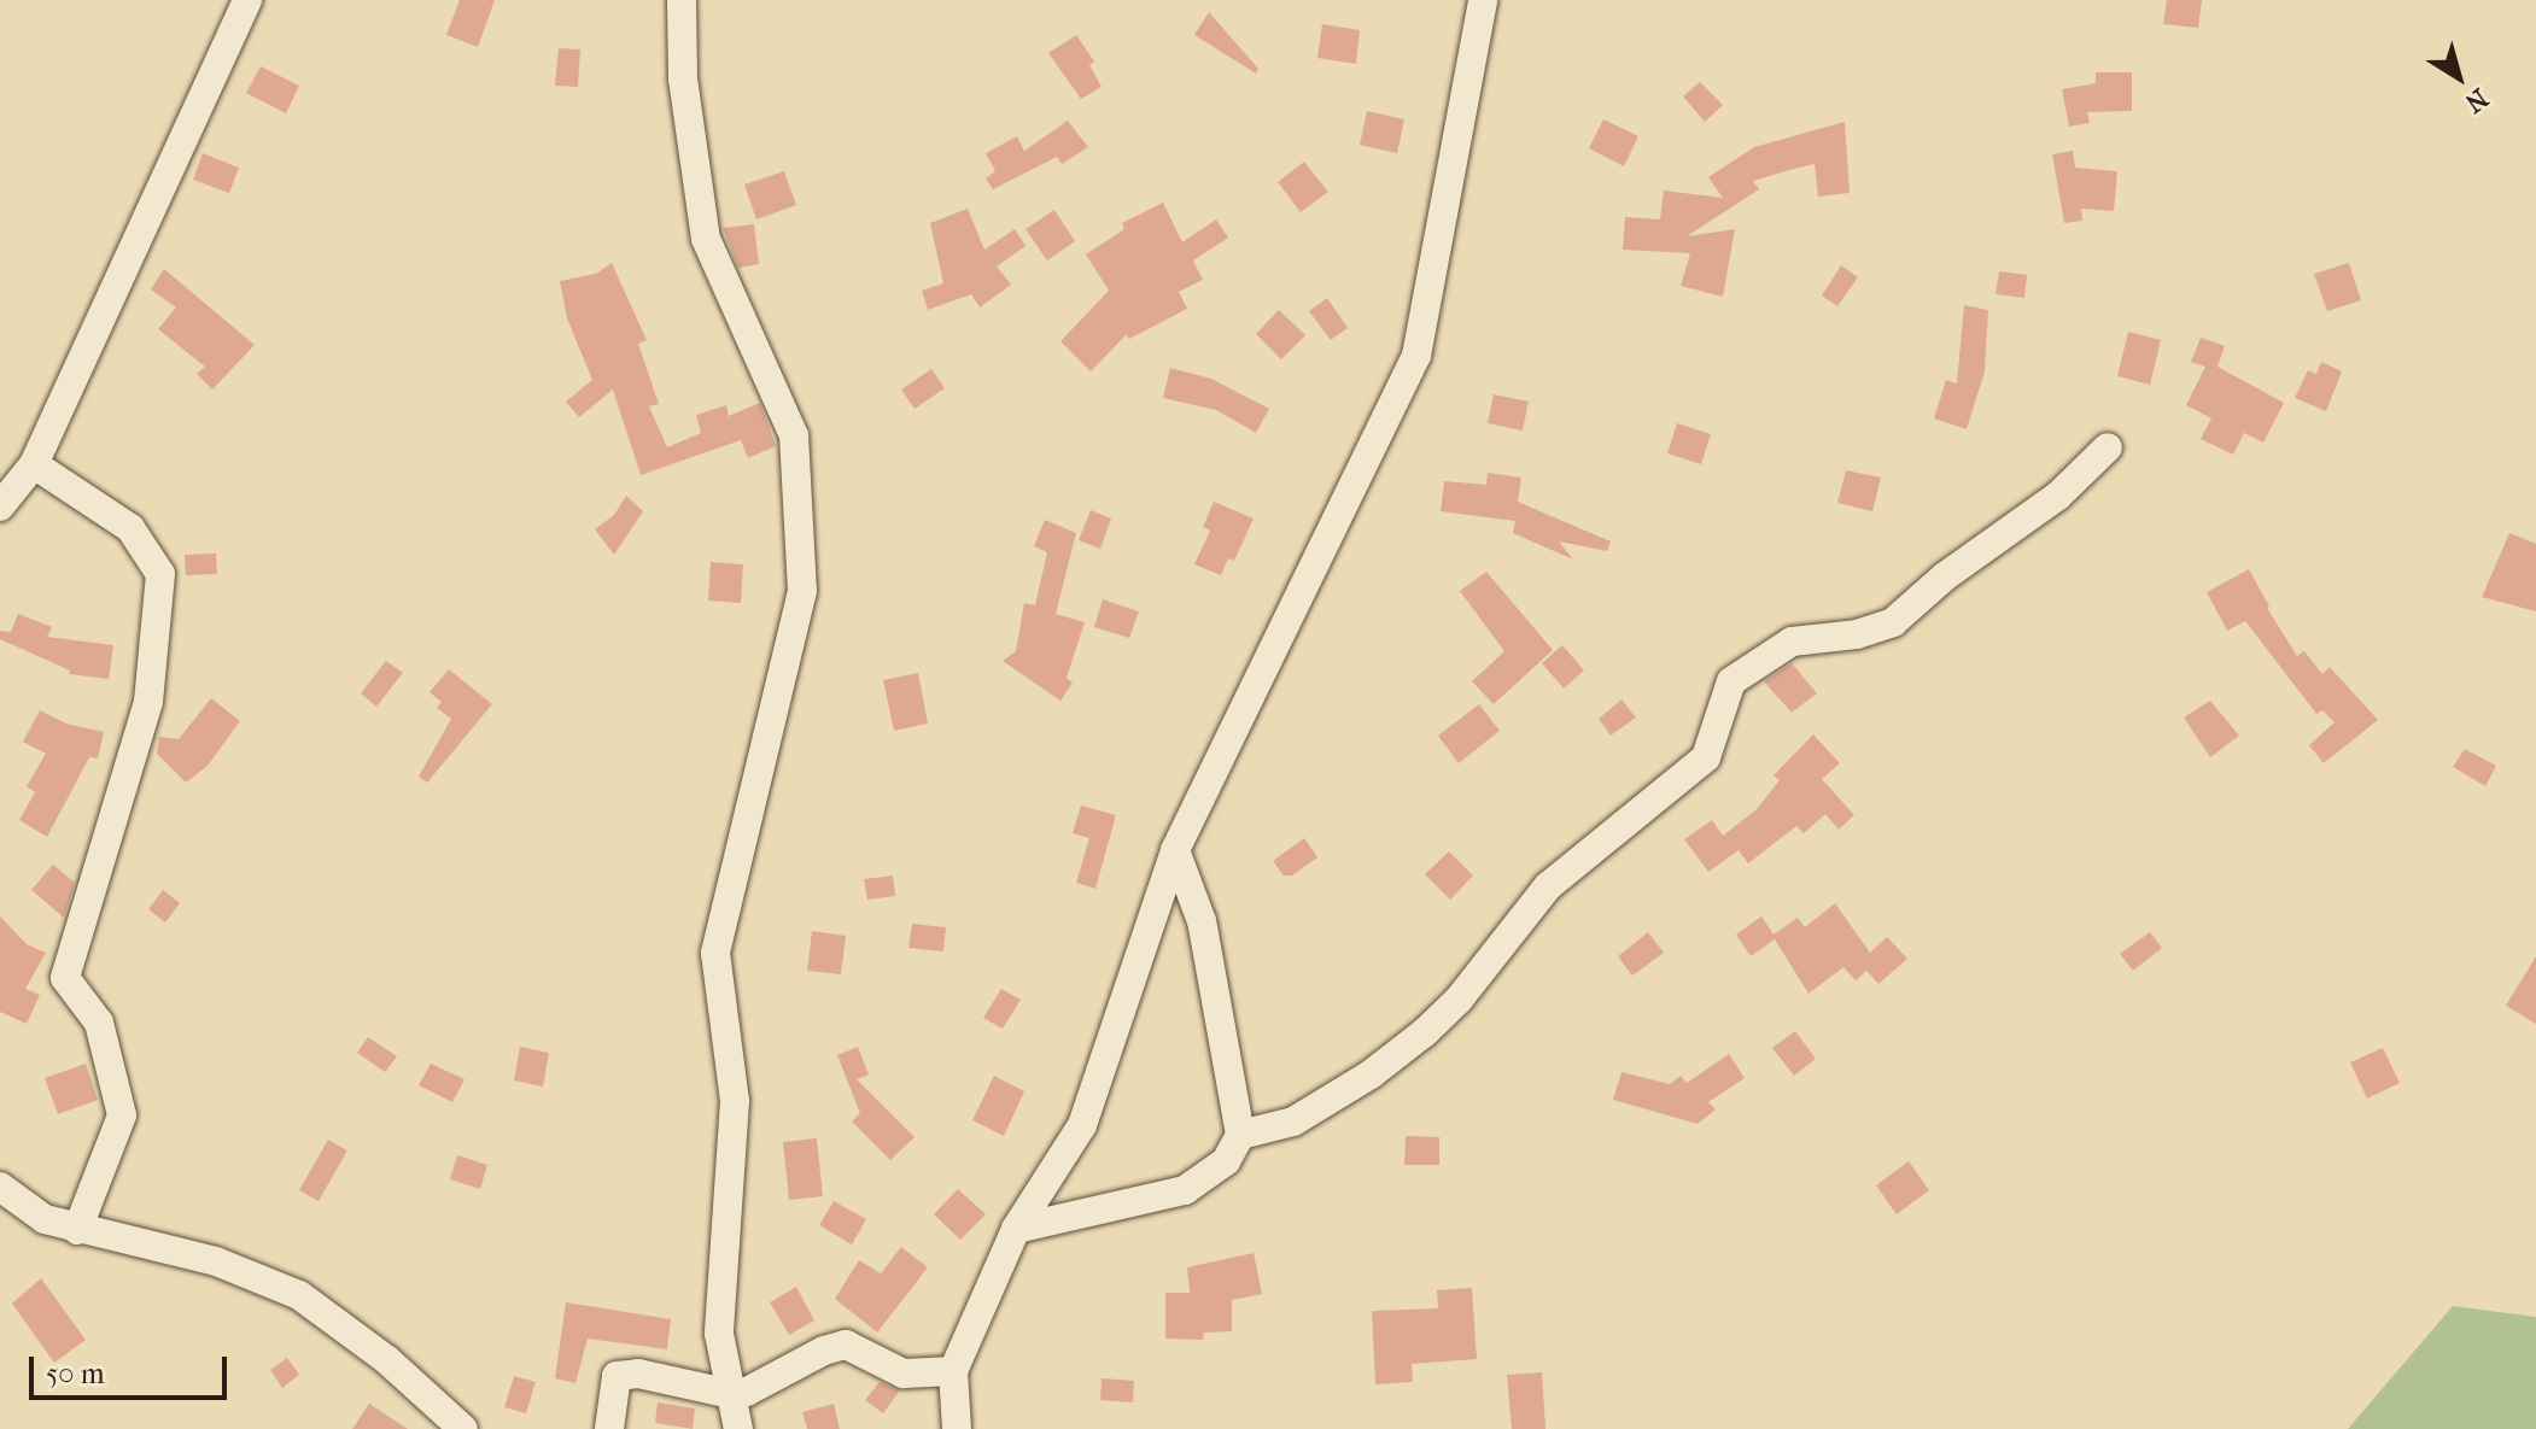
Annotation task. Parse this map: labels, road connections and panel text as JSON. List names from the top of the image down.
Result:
{
  "scale_bar": "50 m",
  "north": "bottom right"
}
